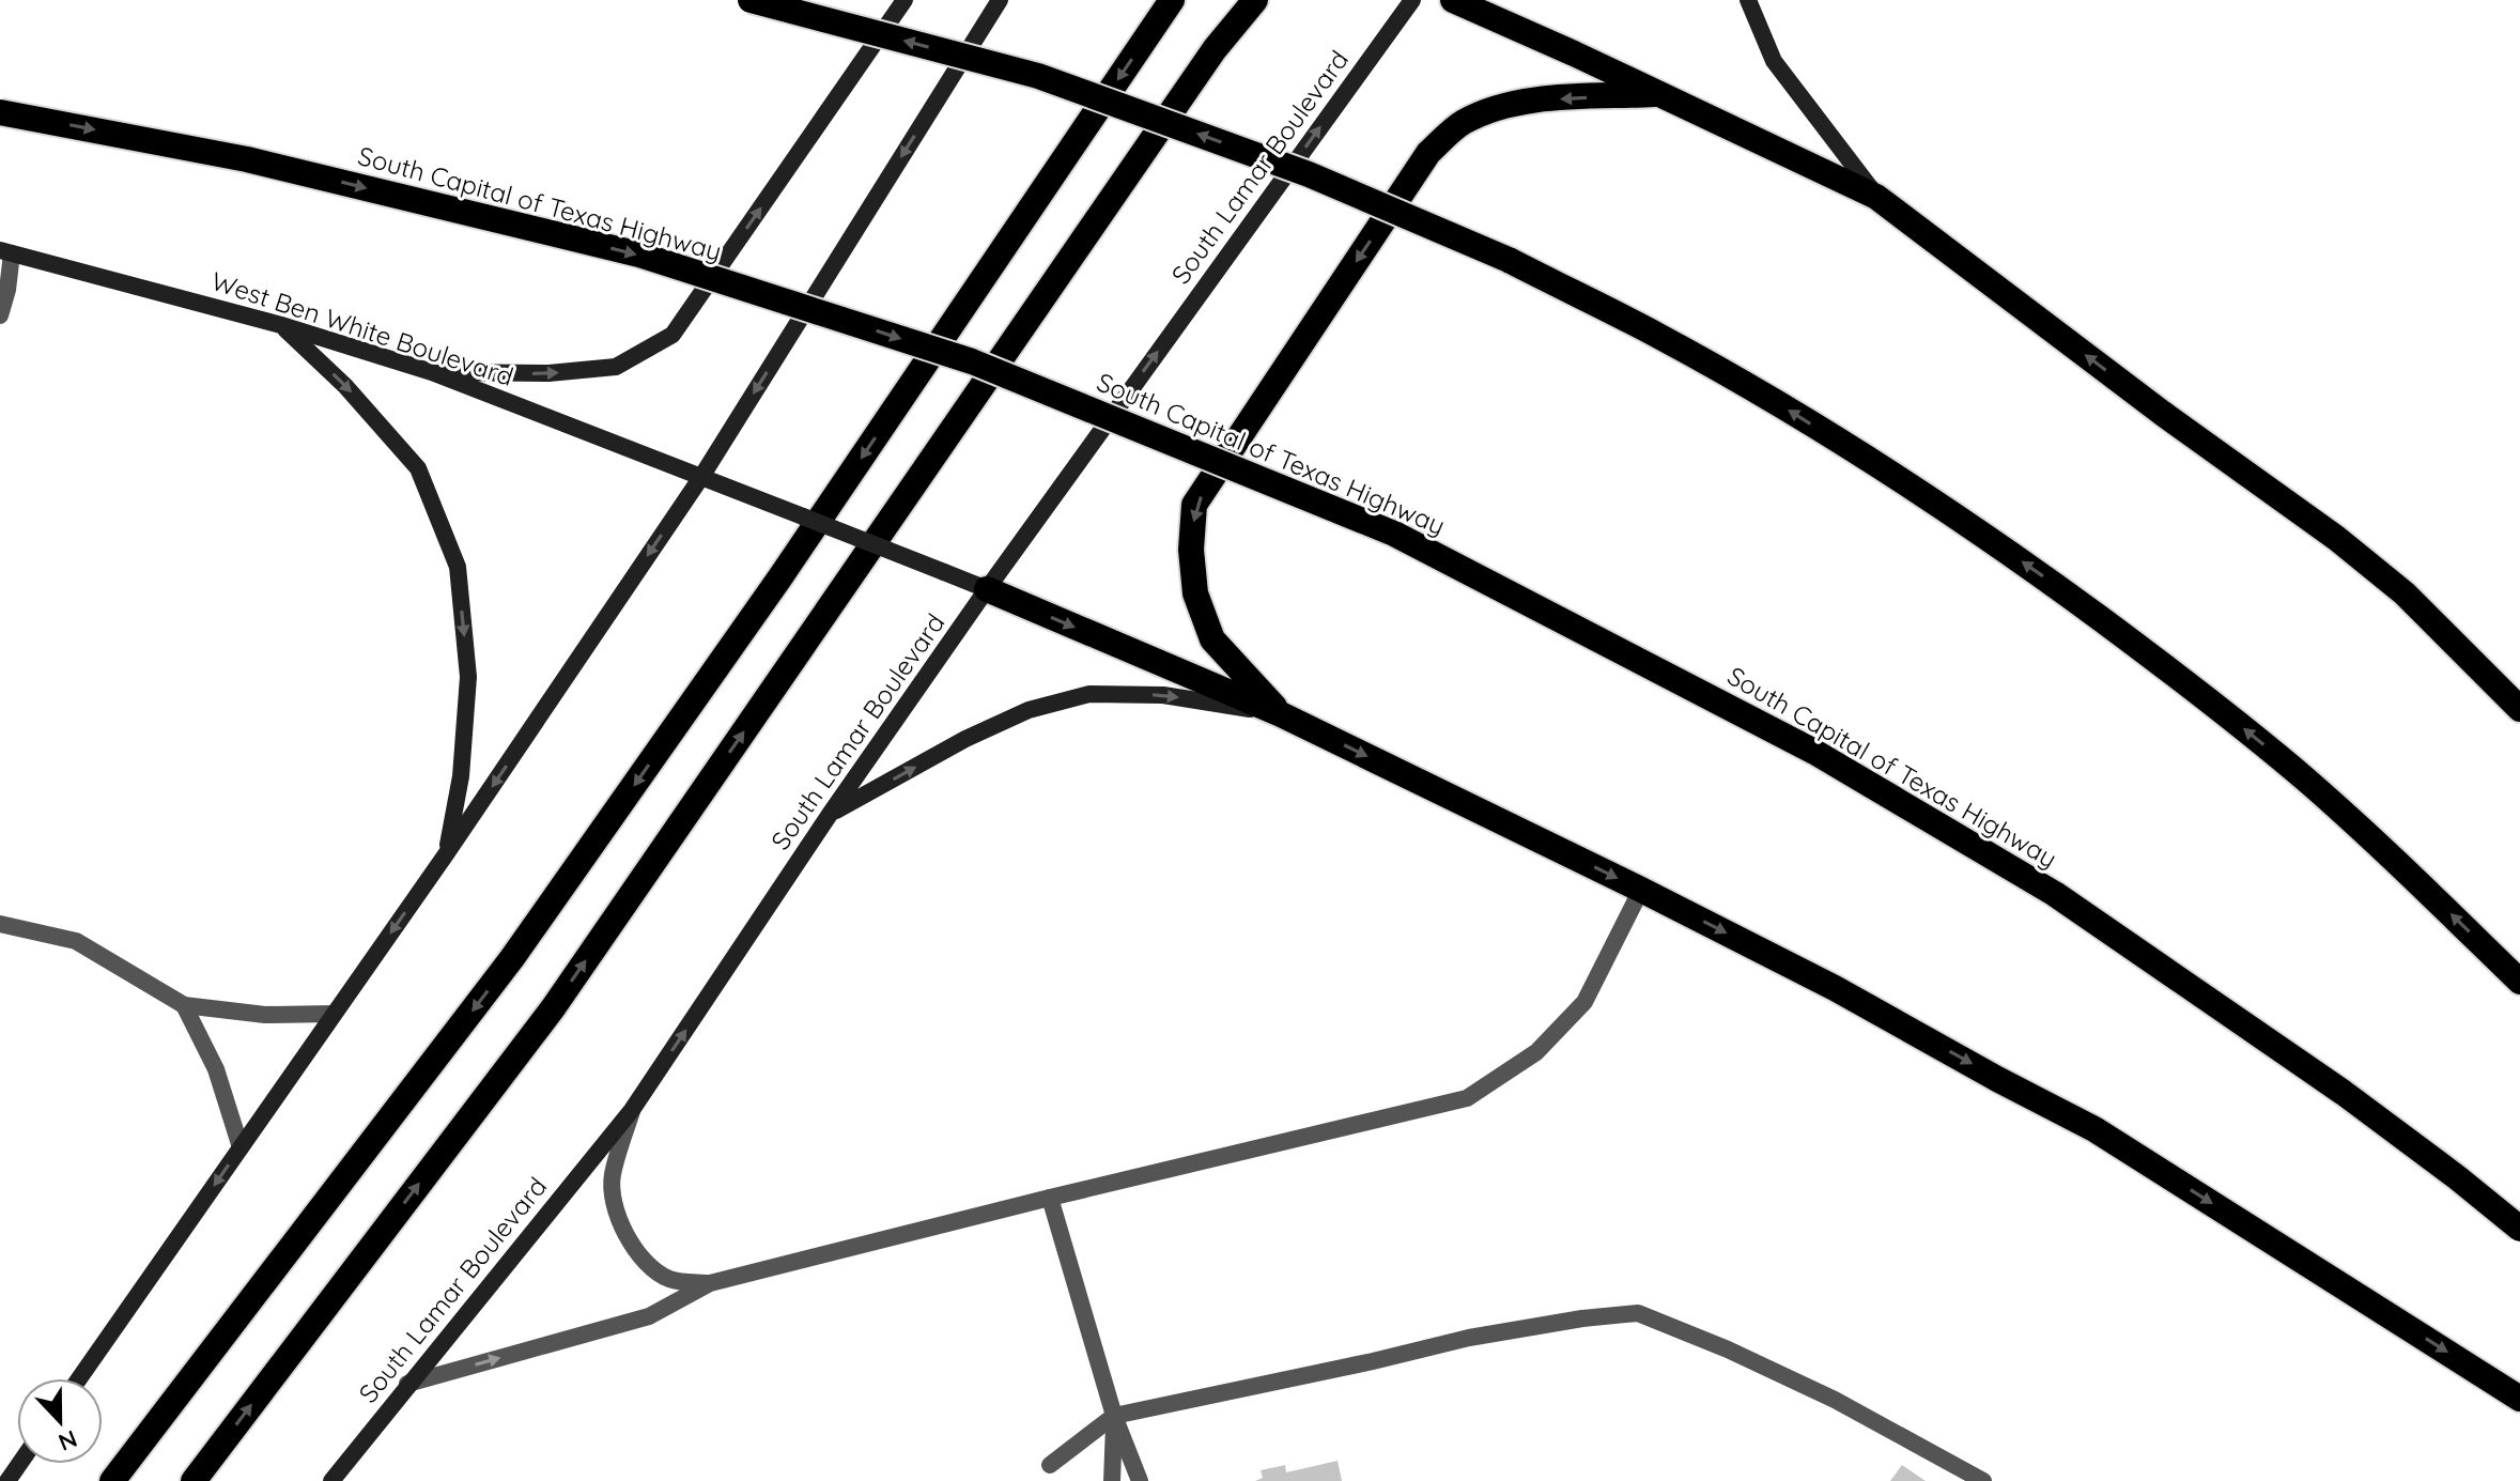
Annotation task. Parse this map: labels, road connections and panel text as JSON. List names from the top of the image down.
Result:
{
  "streets": {
    "highway": ["South Capital of Texas Highway"],
    "main road": ["South Lamar Boulevard", "West Ben White Boulevard"]
  },
  "one_way": ["South Lamar Boulevard"],
  "north": "bottom"
}
